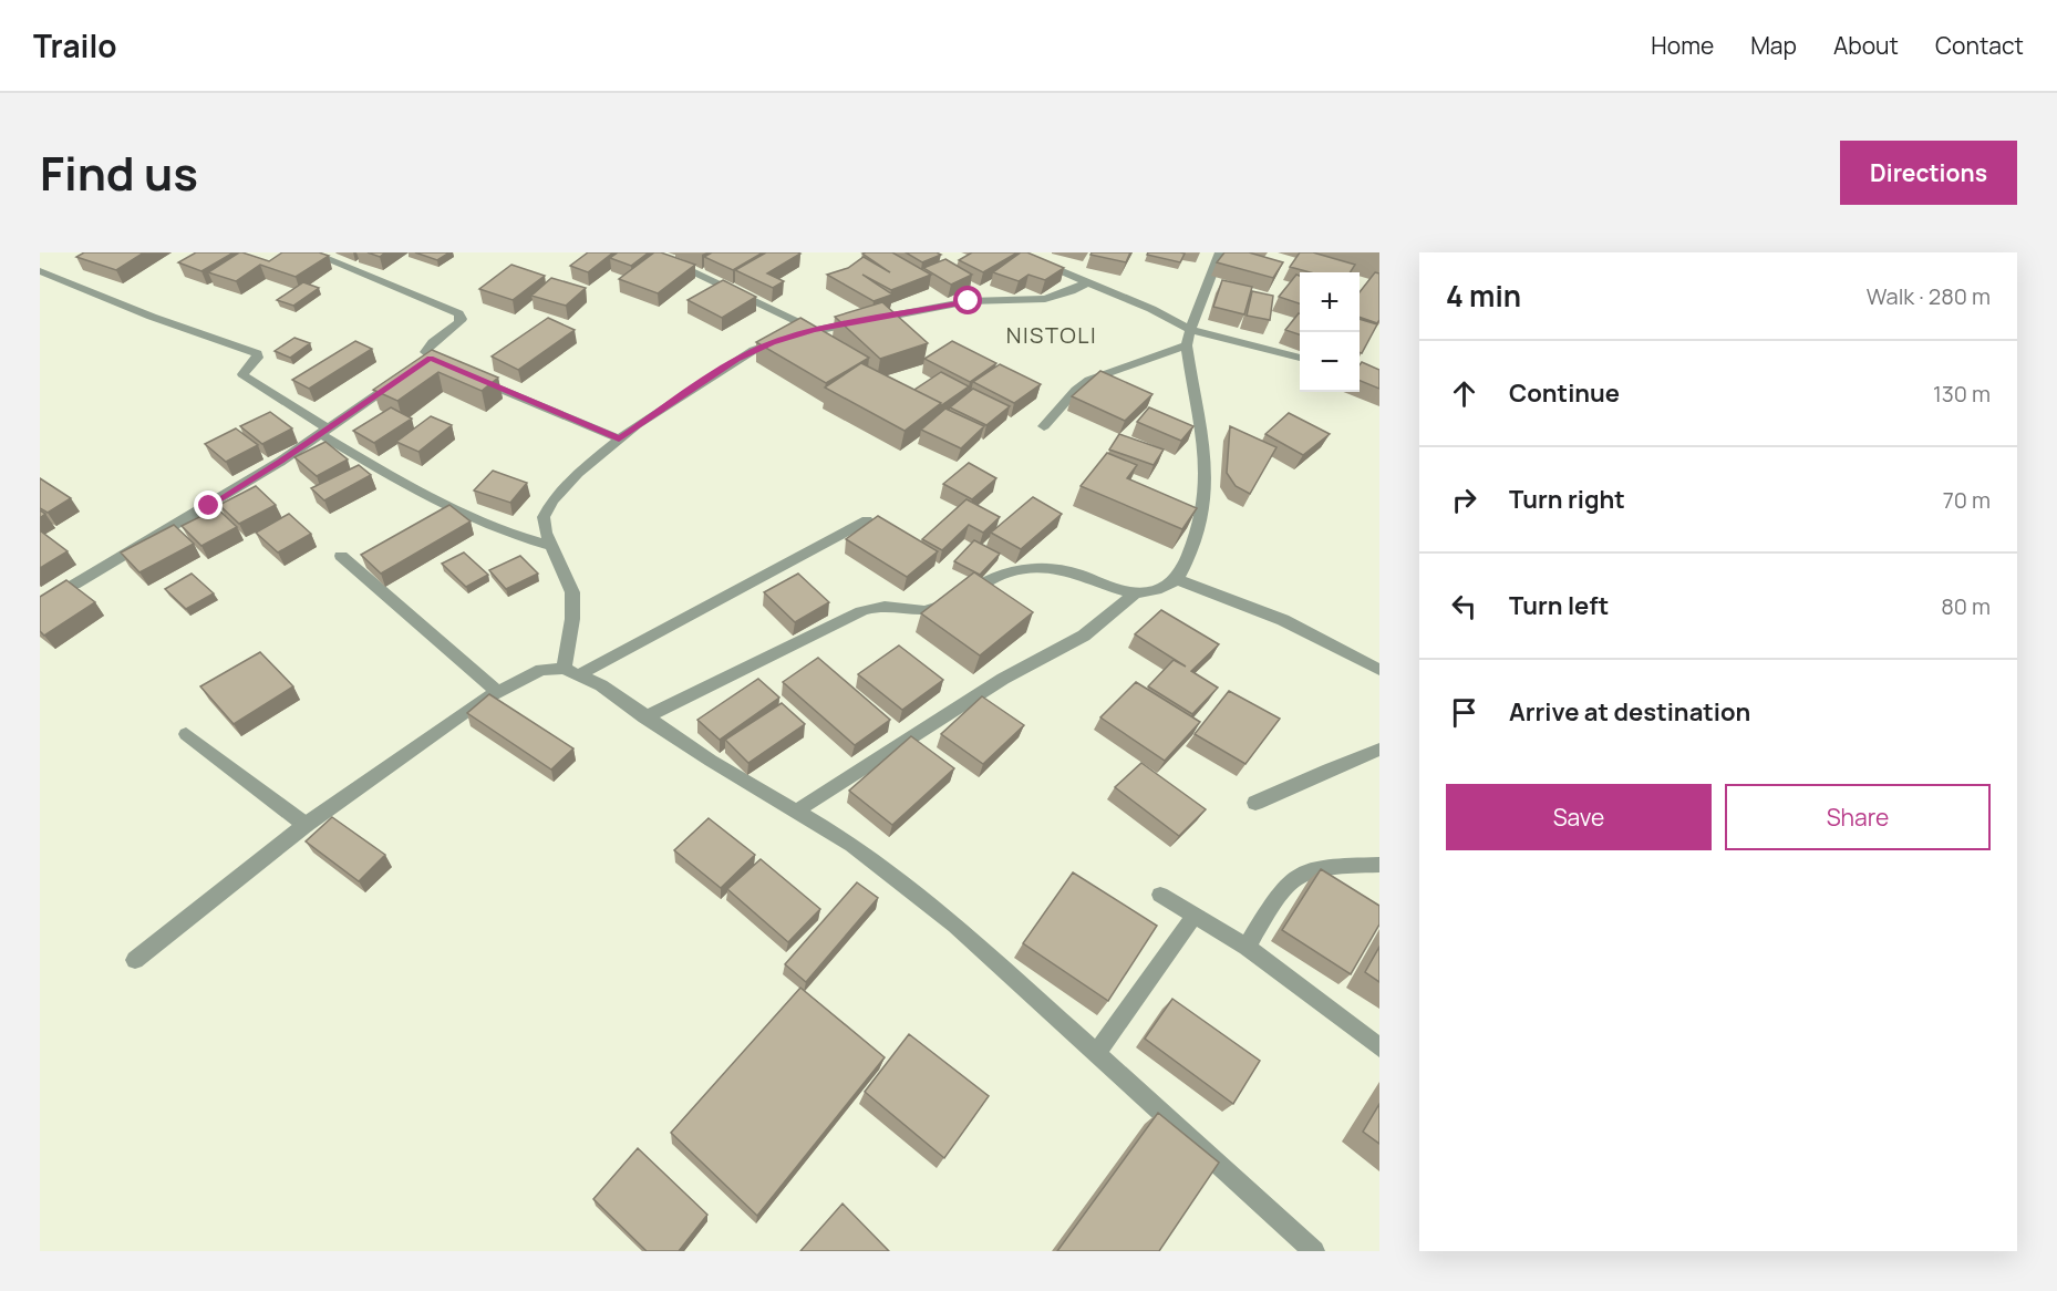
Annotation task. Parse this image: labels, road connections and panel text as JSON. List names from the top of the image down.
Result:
{
  "districts": ["NISTOLI"],
  "page": {
    "header": "Trailo",
    "nav": [
      "Home",
      "Map",
      "About",
      "Contact"
    ],
    "title": "Find us",
    "buttons": [
      "Directions",
      ["Save", "Share"]
    ],
    "heading": ["4 min", "Walk · 280 m"],
    "map_buttons": ["+", "−"],
    "list": [
      ["Continue", "130 m"],
      ["Turn right", "70 m"],
      ["Turn left", "80 m"],
      "Arrive at destination"
    ]
  }
}
